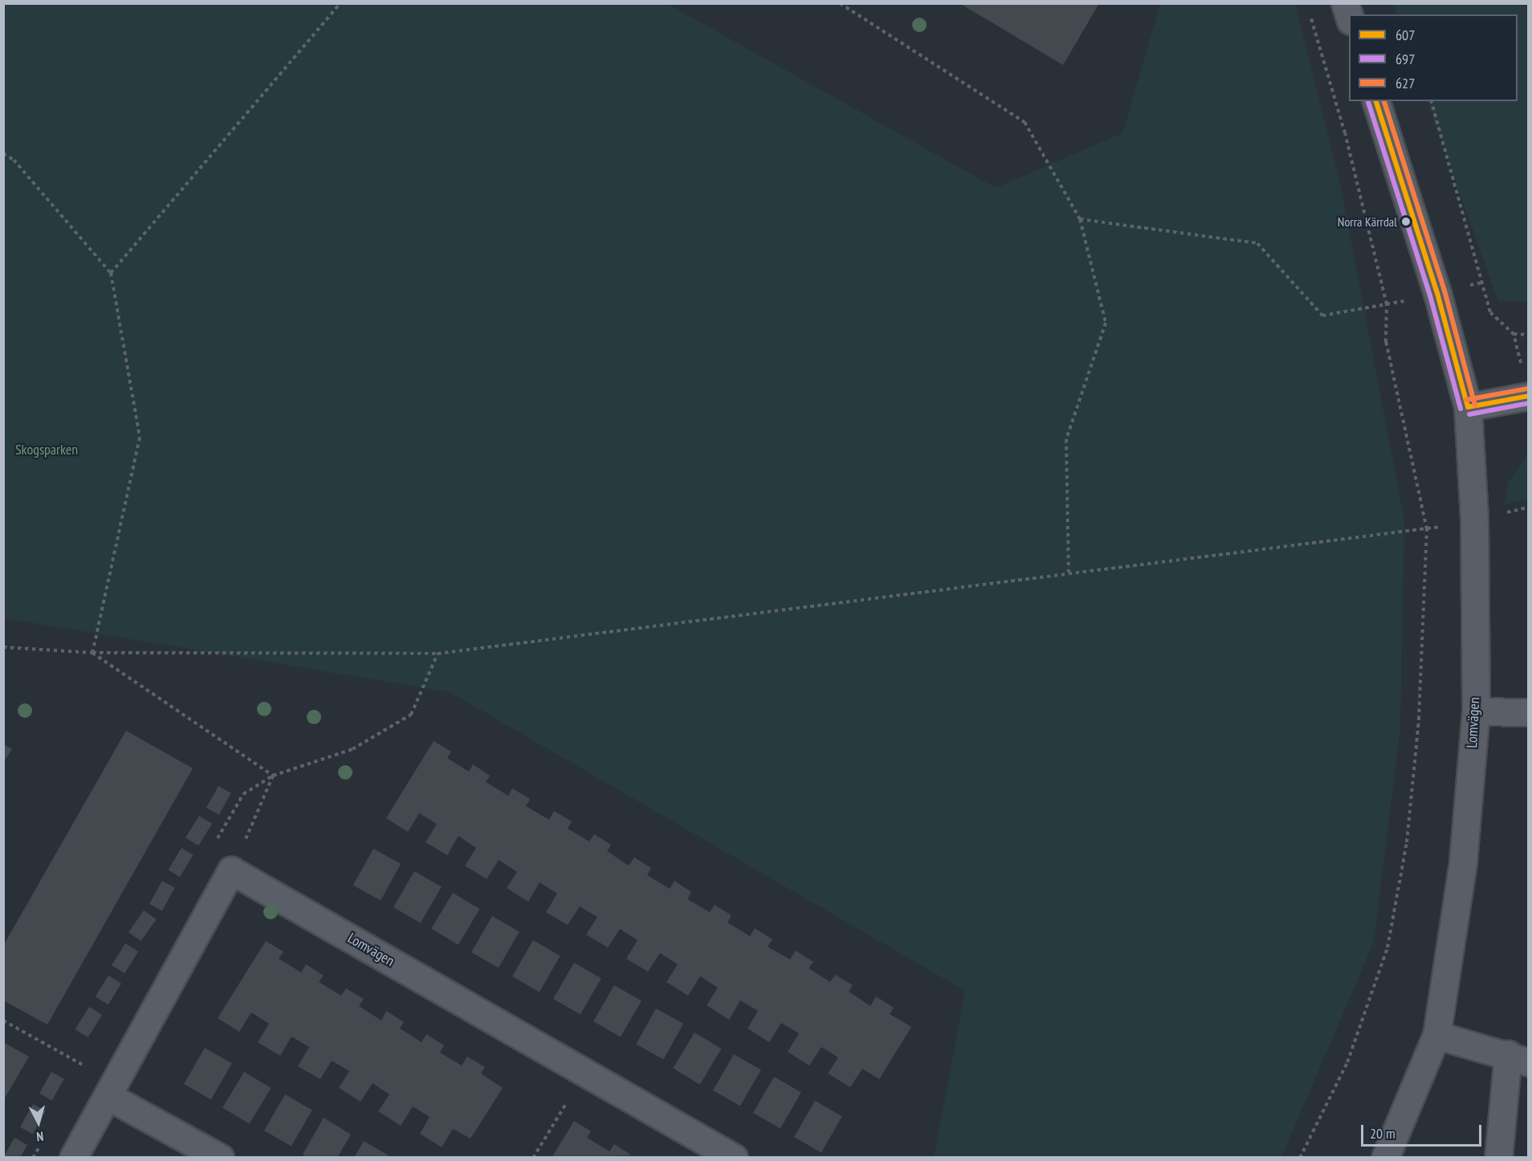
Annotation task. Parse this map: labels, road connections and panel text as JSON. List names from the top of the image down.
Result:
{
  "streets": {
    "street": ["Lomvägen"]
  },
  "parks": ["Skogsparken"],
  "places": ["Norra Kärrdal"],
  "lines": ["transit line 607", "transit line 627", "transit line 697"],
  "legend": ["607", "697", "627"],
  "scale_bar": "20 m",
  "north": "bottom"
}
